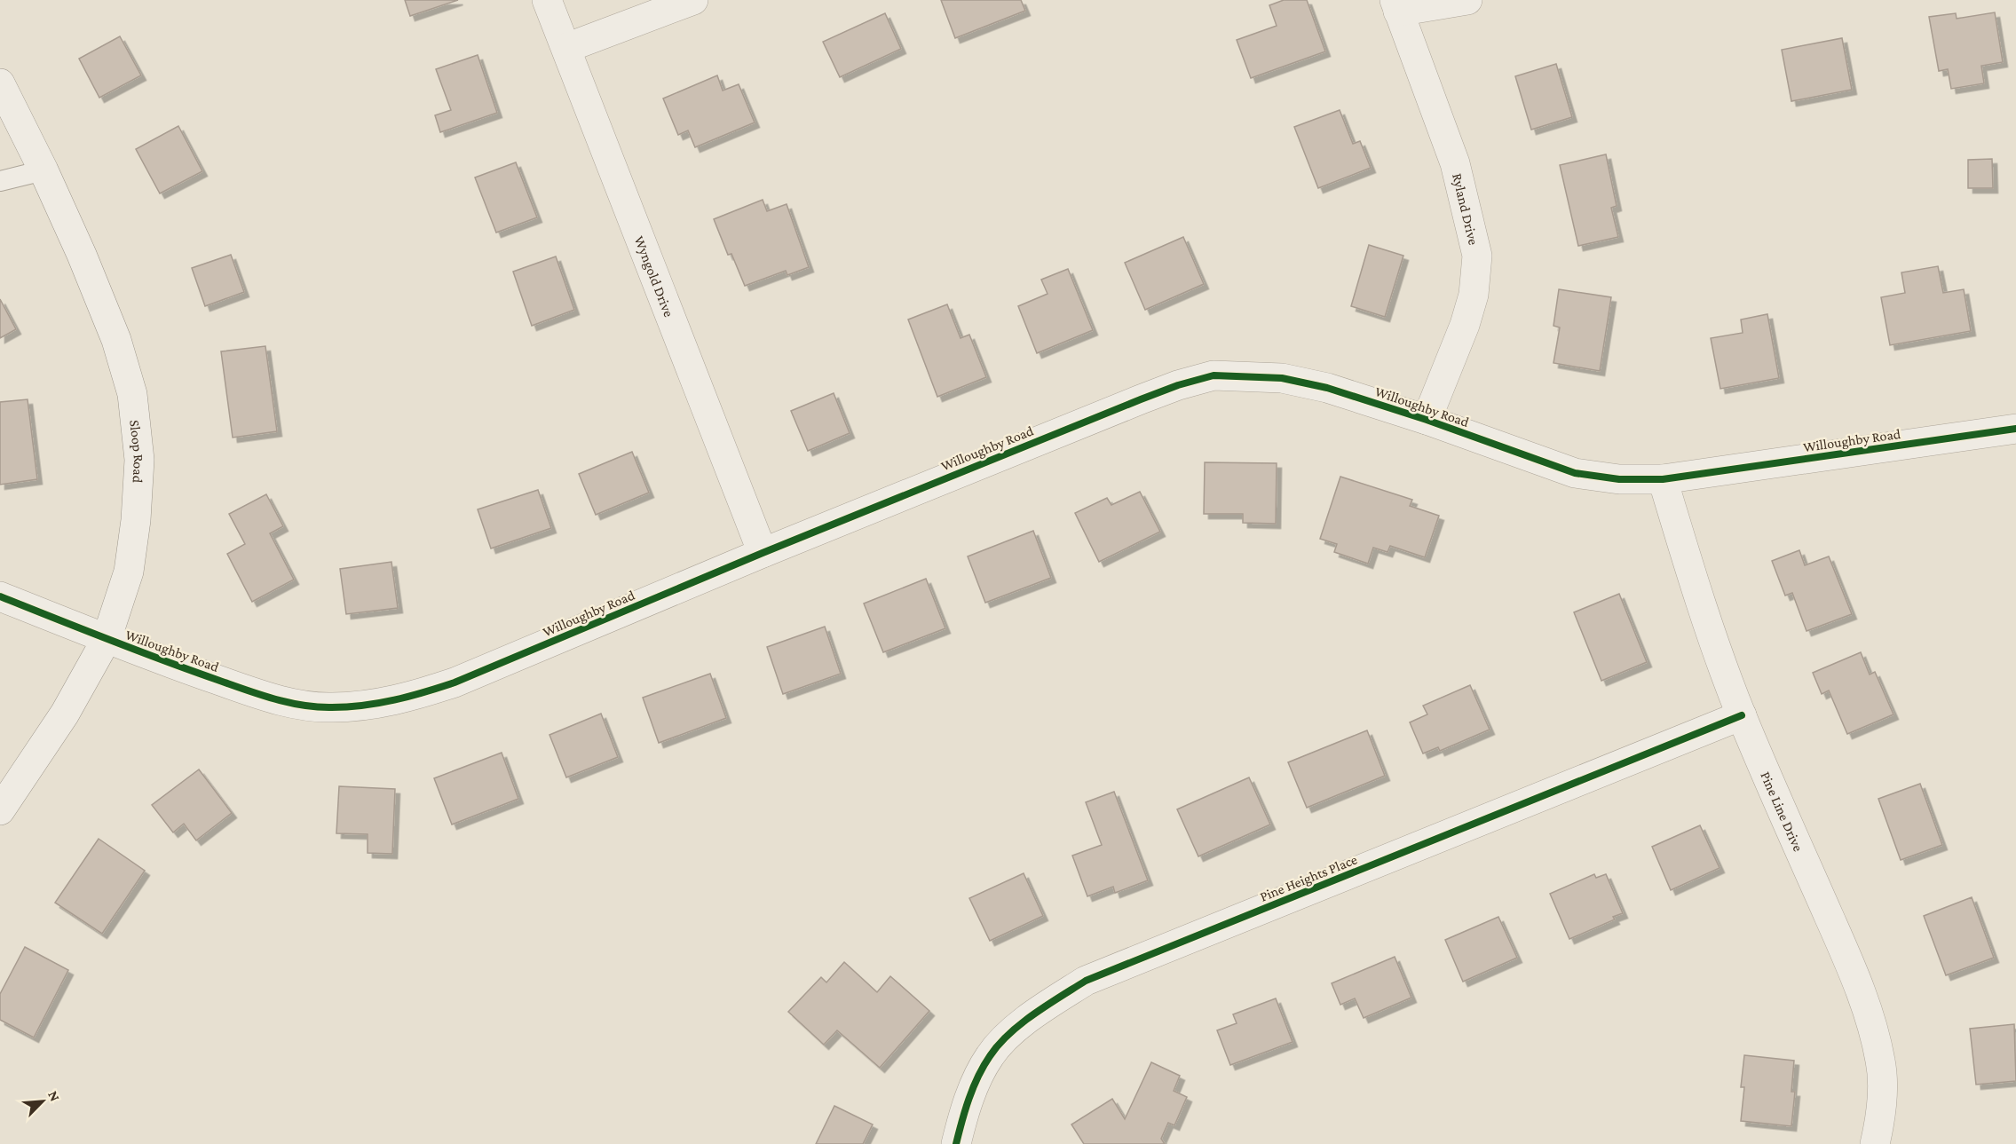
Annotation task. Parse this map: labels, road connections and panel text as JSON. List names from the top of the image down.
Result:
{
  "streets": {
    "street": [
      "Ryland Drive",
      "Wyngold Drive",
      "Willoughby Road",
      "Sloop Road",
      "Pine Line Drive",
      "Pine Heights Place"
    ]
  },
  "crossings": [
    ["Ryland Drive", "Willoughby Road"],
    ["Wyngold Drive", "Willoughby Road"],
    ["Willoughby Road", "Sloop Road"],
    ["Willoughby Road", "Pine Line Drive"],
    ["Pine Line Drive", "Pine Heights Place"]
  ],
  "north": "top right"
}
